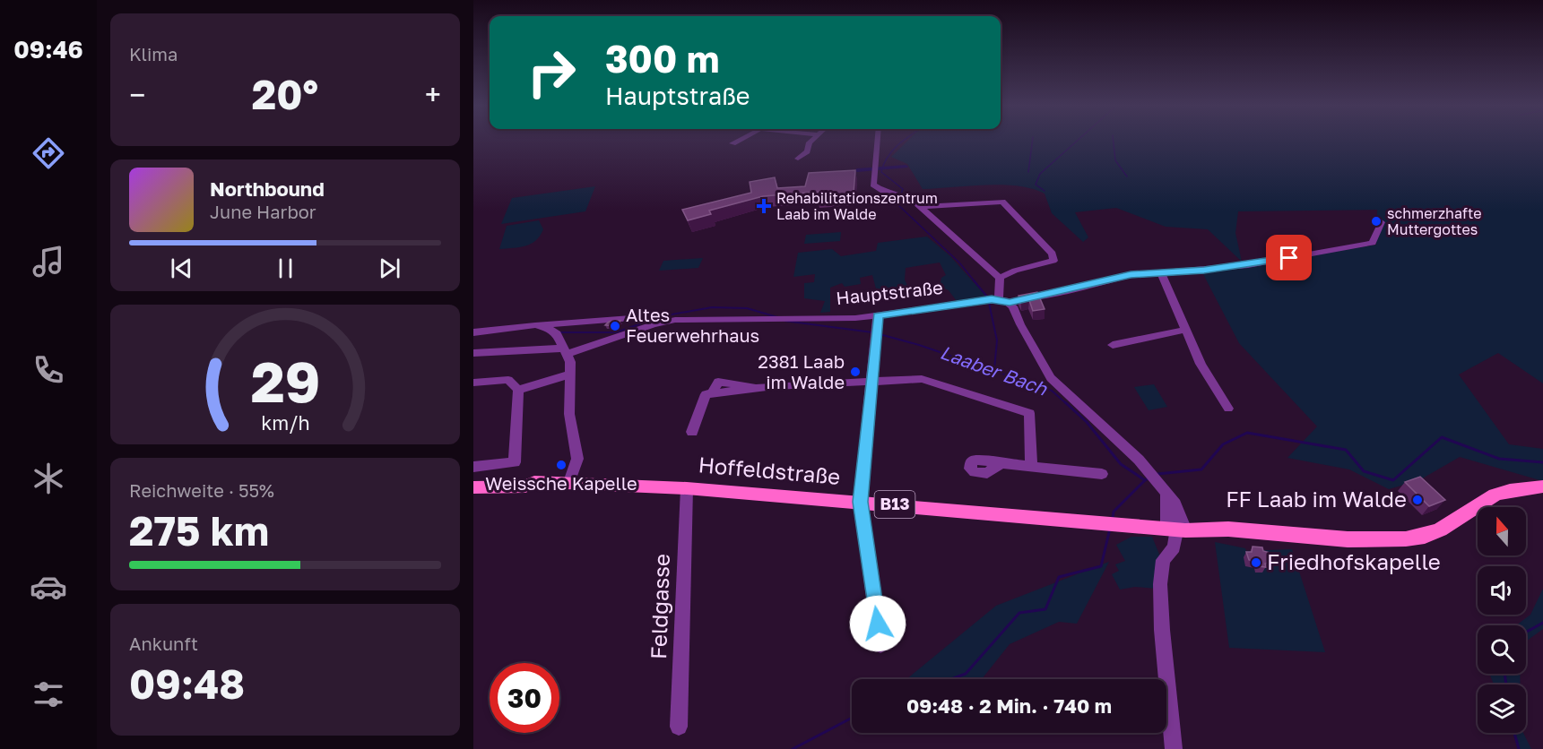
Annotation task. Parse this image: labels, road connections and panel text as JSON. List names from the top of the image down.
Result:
{
  "streets": {
    "main road": ["Hoffeldstraße", "B13"],
    "street": ["Hauptstraße", "Feldgasse"]
  },
  "crossings": [
    ["Hoffeldstraße", "Feldgasse"]
  ],
  "water": ["Laaber Bach"],
  "places": {
    "health": ["Rehabilitationszentrum Laab im Walde"],
    "other": [
      "schmerzhafte Muttergottes",
      "Altes Feuerwehrhaus",
      "2381 Laab im Walde",
      "Weissche Kapelle",
      "FF Laab im Walde",
      "Friedhofskapelle"
    ]
  },
  "north": "top",
  "page": {
    "tabs": "09:46",
    "tile": [
      "Klima",
      ["Reichweite · 55%", "275 km"],
      ["Ankunft", "09:48"]
    ],
    "turn": ["300 m", "Hauptstraße"],
    "heat": ["−", "20°", "+"],
    "song": ["Northbound", "June Harbor"],
    "limit": "30",
    "trip": "09:48 · 2 Min. · 740 m",
    "gauge": ["29", "km/h"]
  }
}
